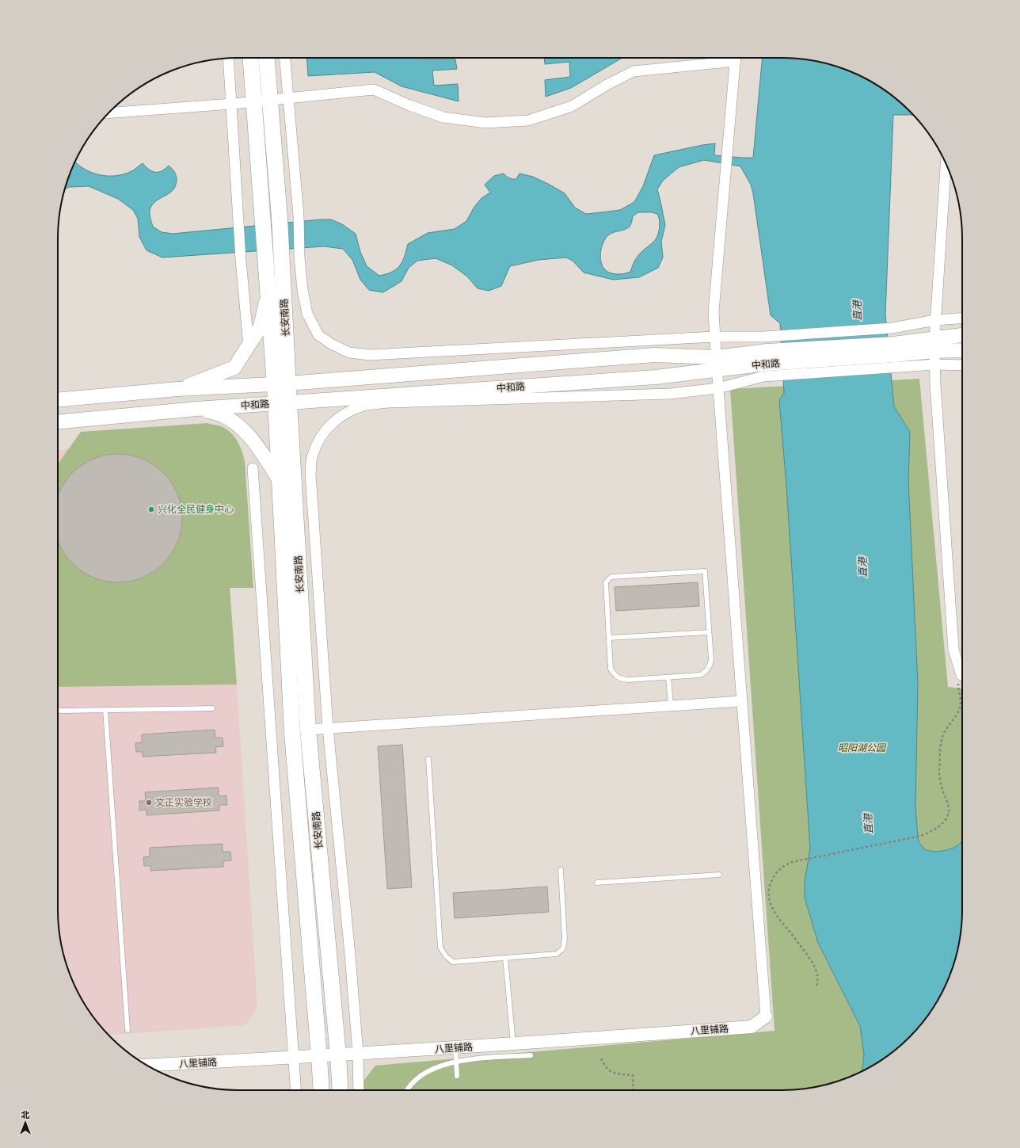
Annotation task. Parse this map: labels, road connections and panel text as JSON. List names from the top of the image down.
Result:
{
  "streets": {
    "main road": ["长安南路", "中和路"],
    "street": ["八里铺路"]
  },
  "crossings": [
    ["长安南路", "中和路"],
    ["长安南路", "八里铺路"]
  ],
  "water": ["直港"],
  "parks": ["昭阳湖公园"],
  "places": ["兴化全民健身中心", "文正实验学校"],
  "north": "top"
}
